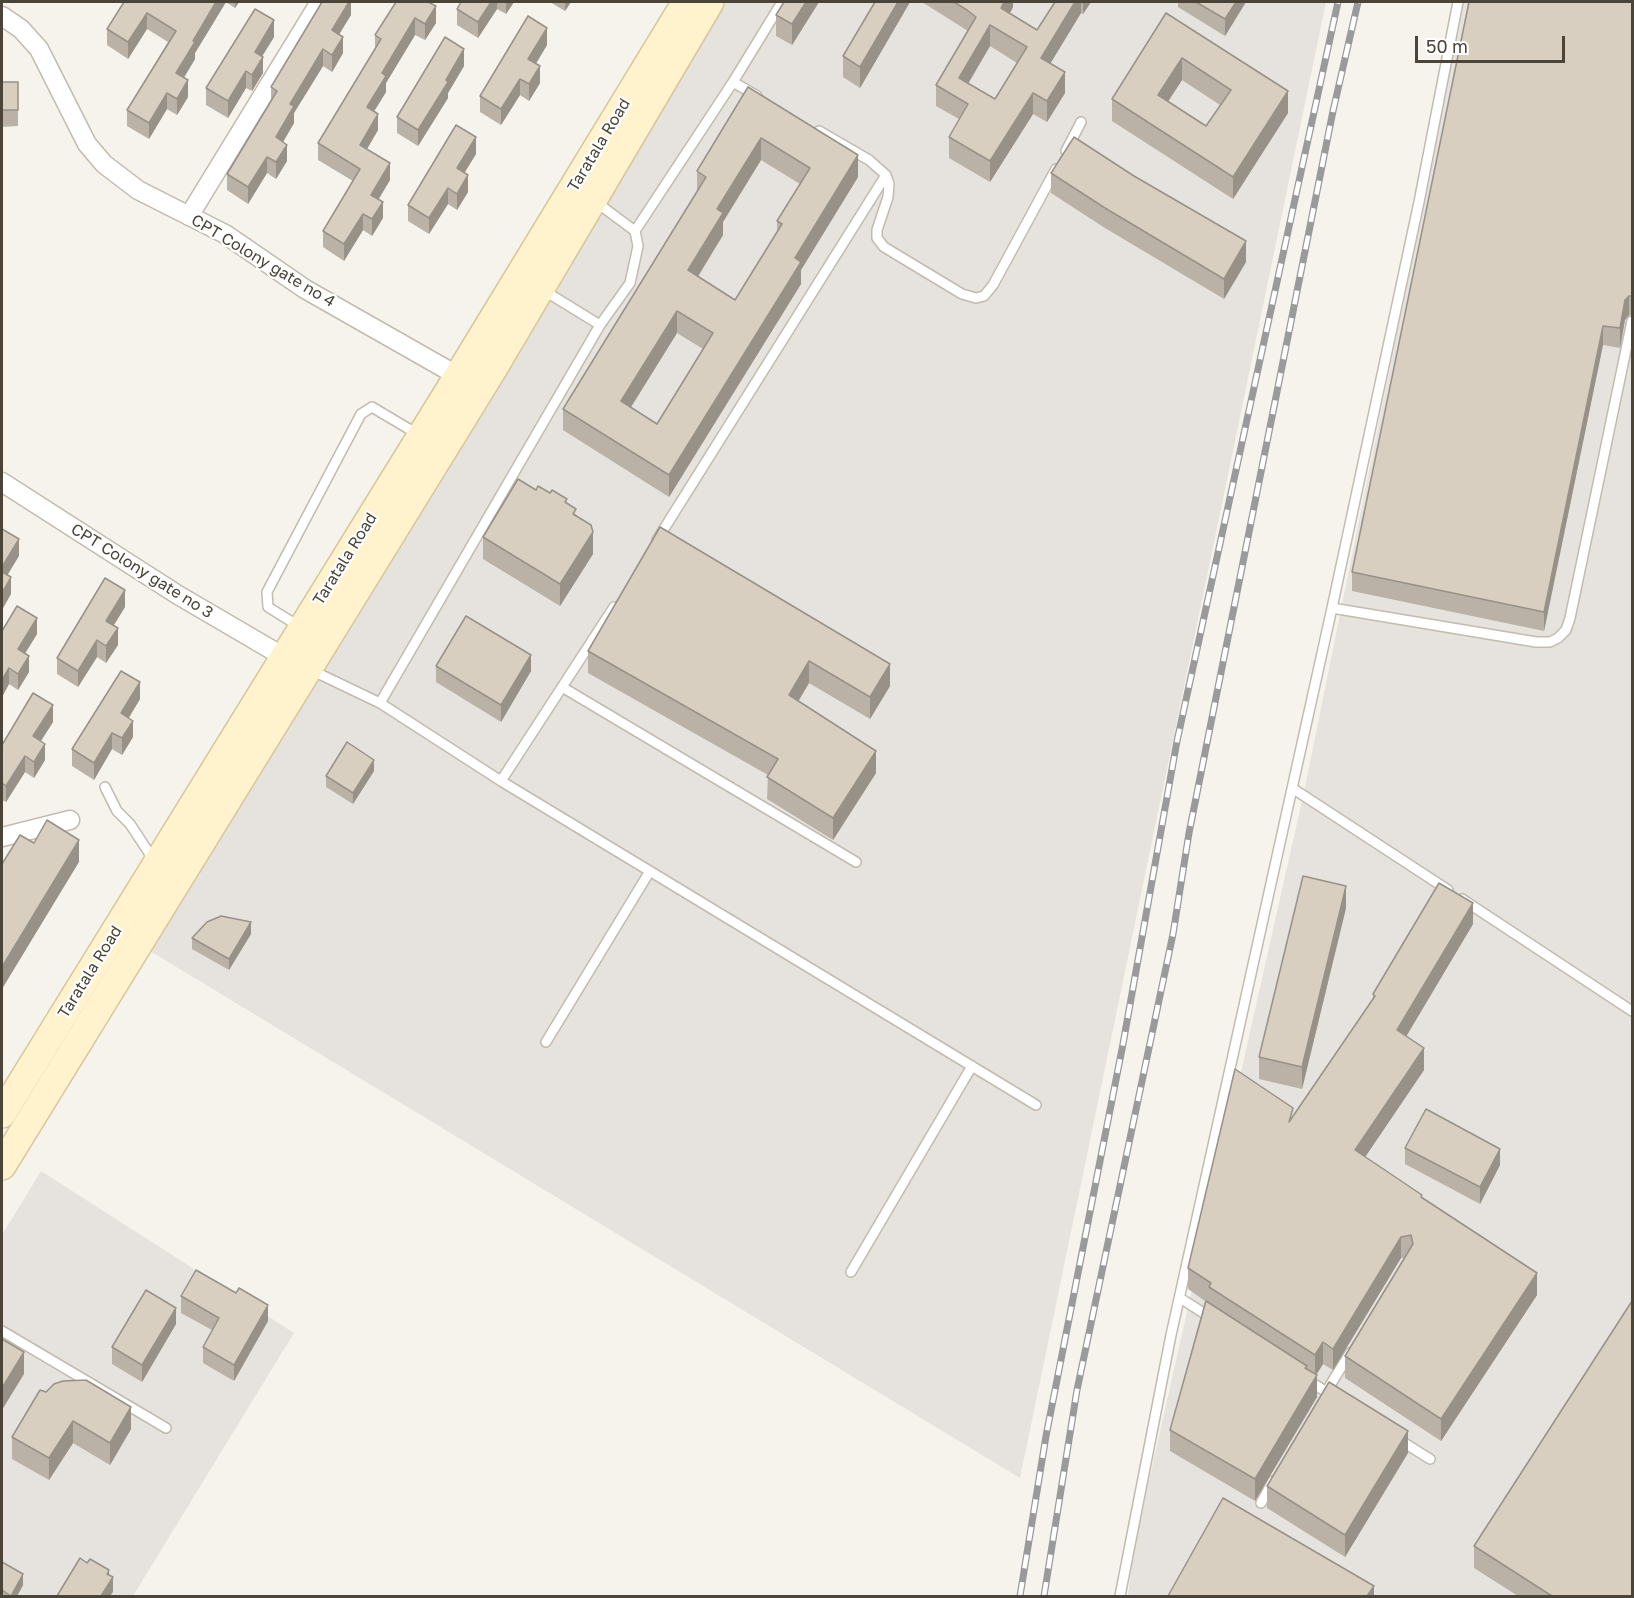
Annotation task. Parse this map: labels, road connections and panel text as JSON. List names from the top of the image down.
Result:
{
  "streets": {
    "main road": ["Taratala Road"],
    "street": ["CPT Colony gate no 4", "CPT Colony gate no 3"]
  },
  "crossings": [
    ["Taratala Road", "CPT Colony gate no 4"],
    ["Taratala Road", "CPT Colony gate no 3"]
  ],
  "scale_bar": "50 m"
}
